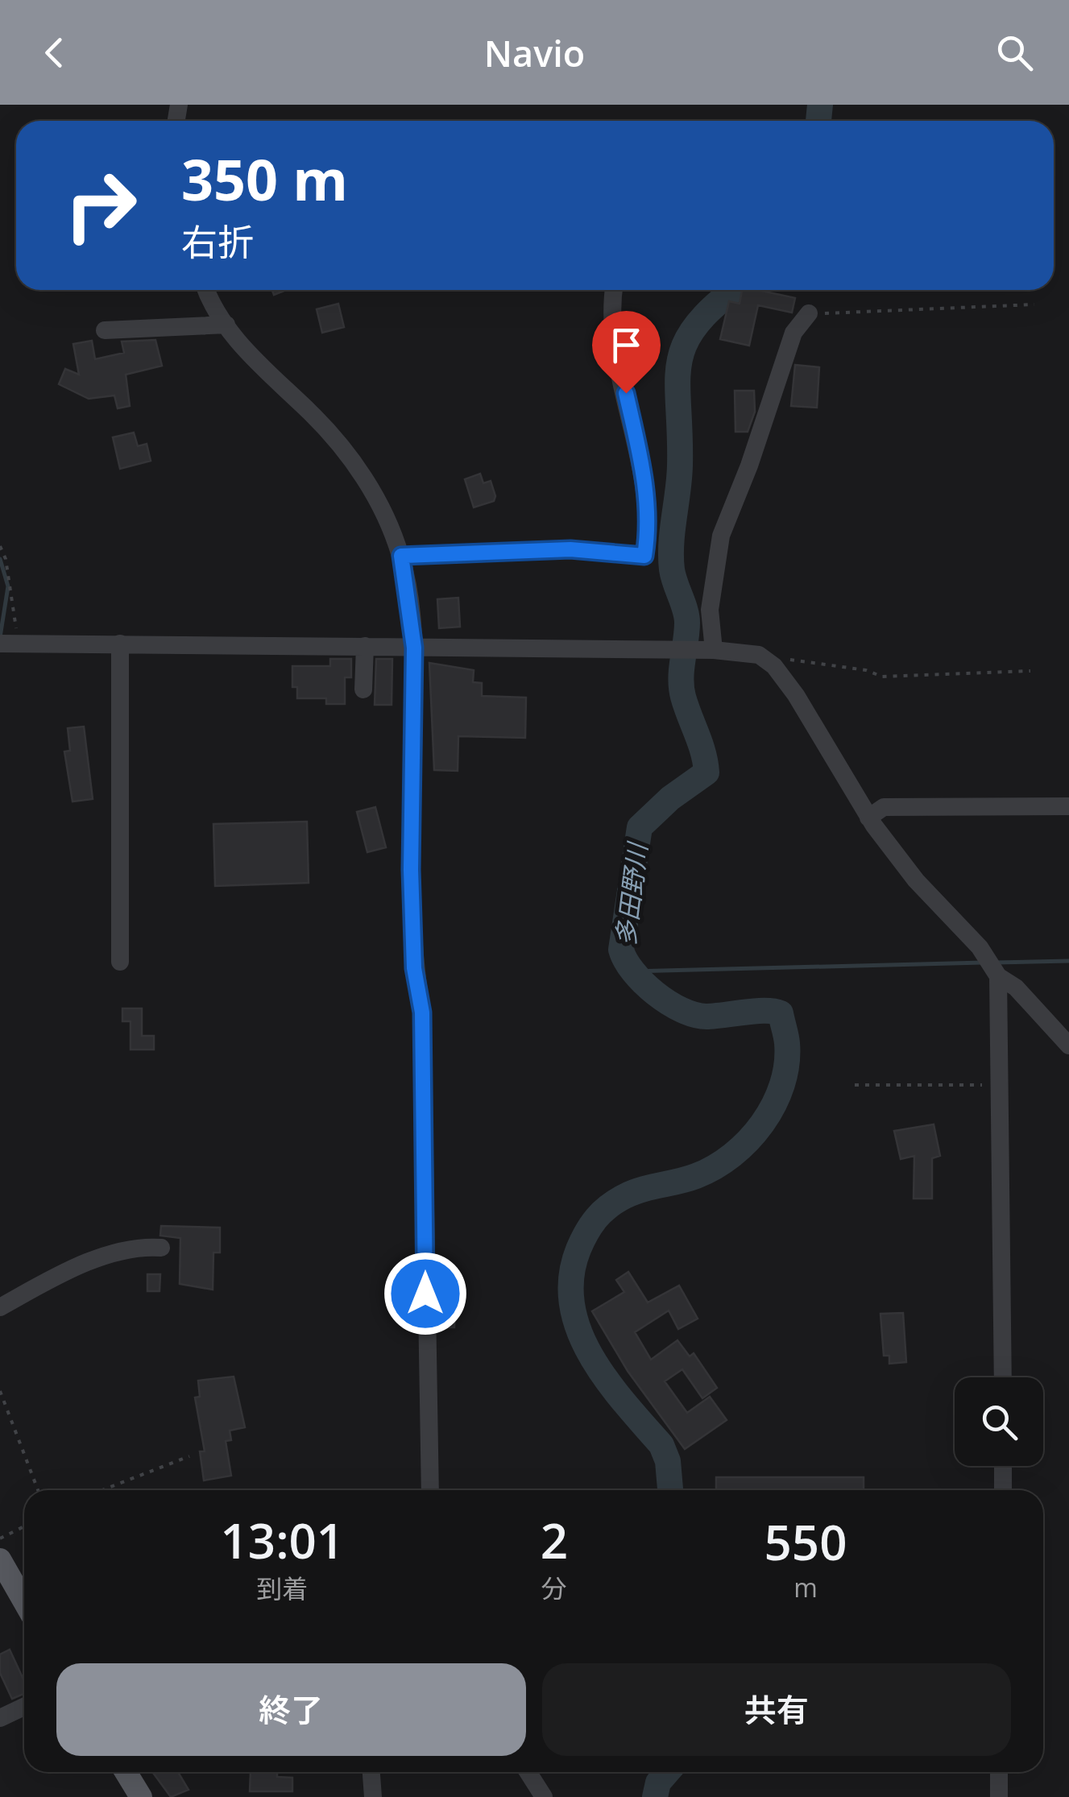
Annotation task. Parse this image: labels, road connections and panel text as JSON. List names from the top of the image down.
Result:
{
  "water": ["多田野川"],
  "page": {
    "header": "Navio",
    "turn": ["350 m", "右折"],
    "eta": [
      "13:01",
      "到着",
      "2",
      "分",
      "550",
      "m"
    ],
    "buttons": ["終了", "共有"]
  }
}
